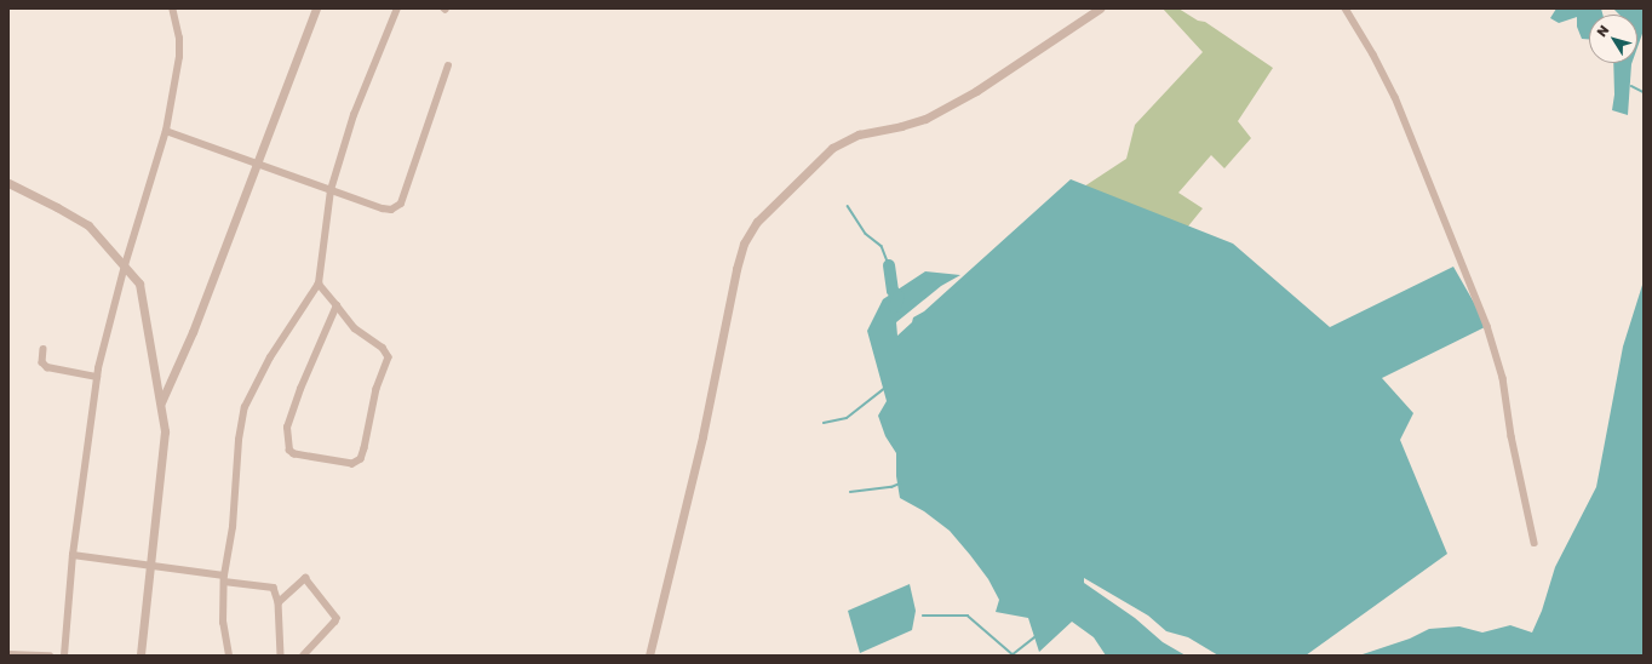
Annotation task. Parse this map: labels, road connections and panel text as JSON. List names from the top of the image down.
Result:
{
  "north": "top left"
}
